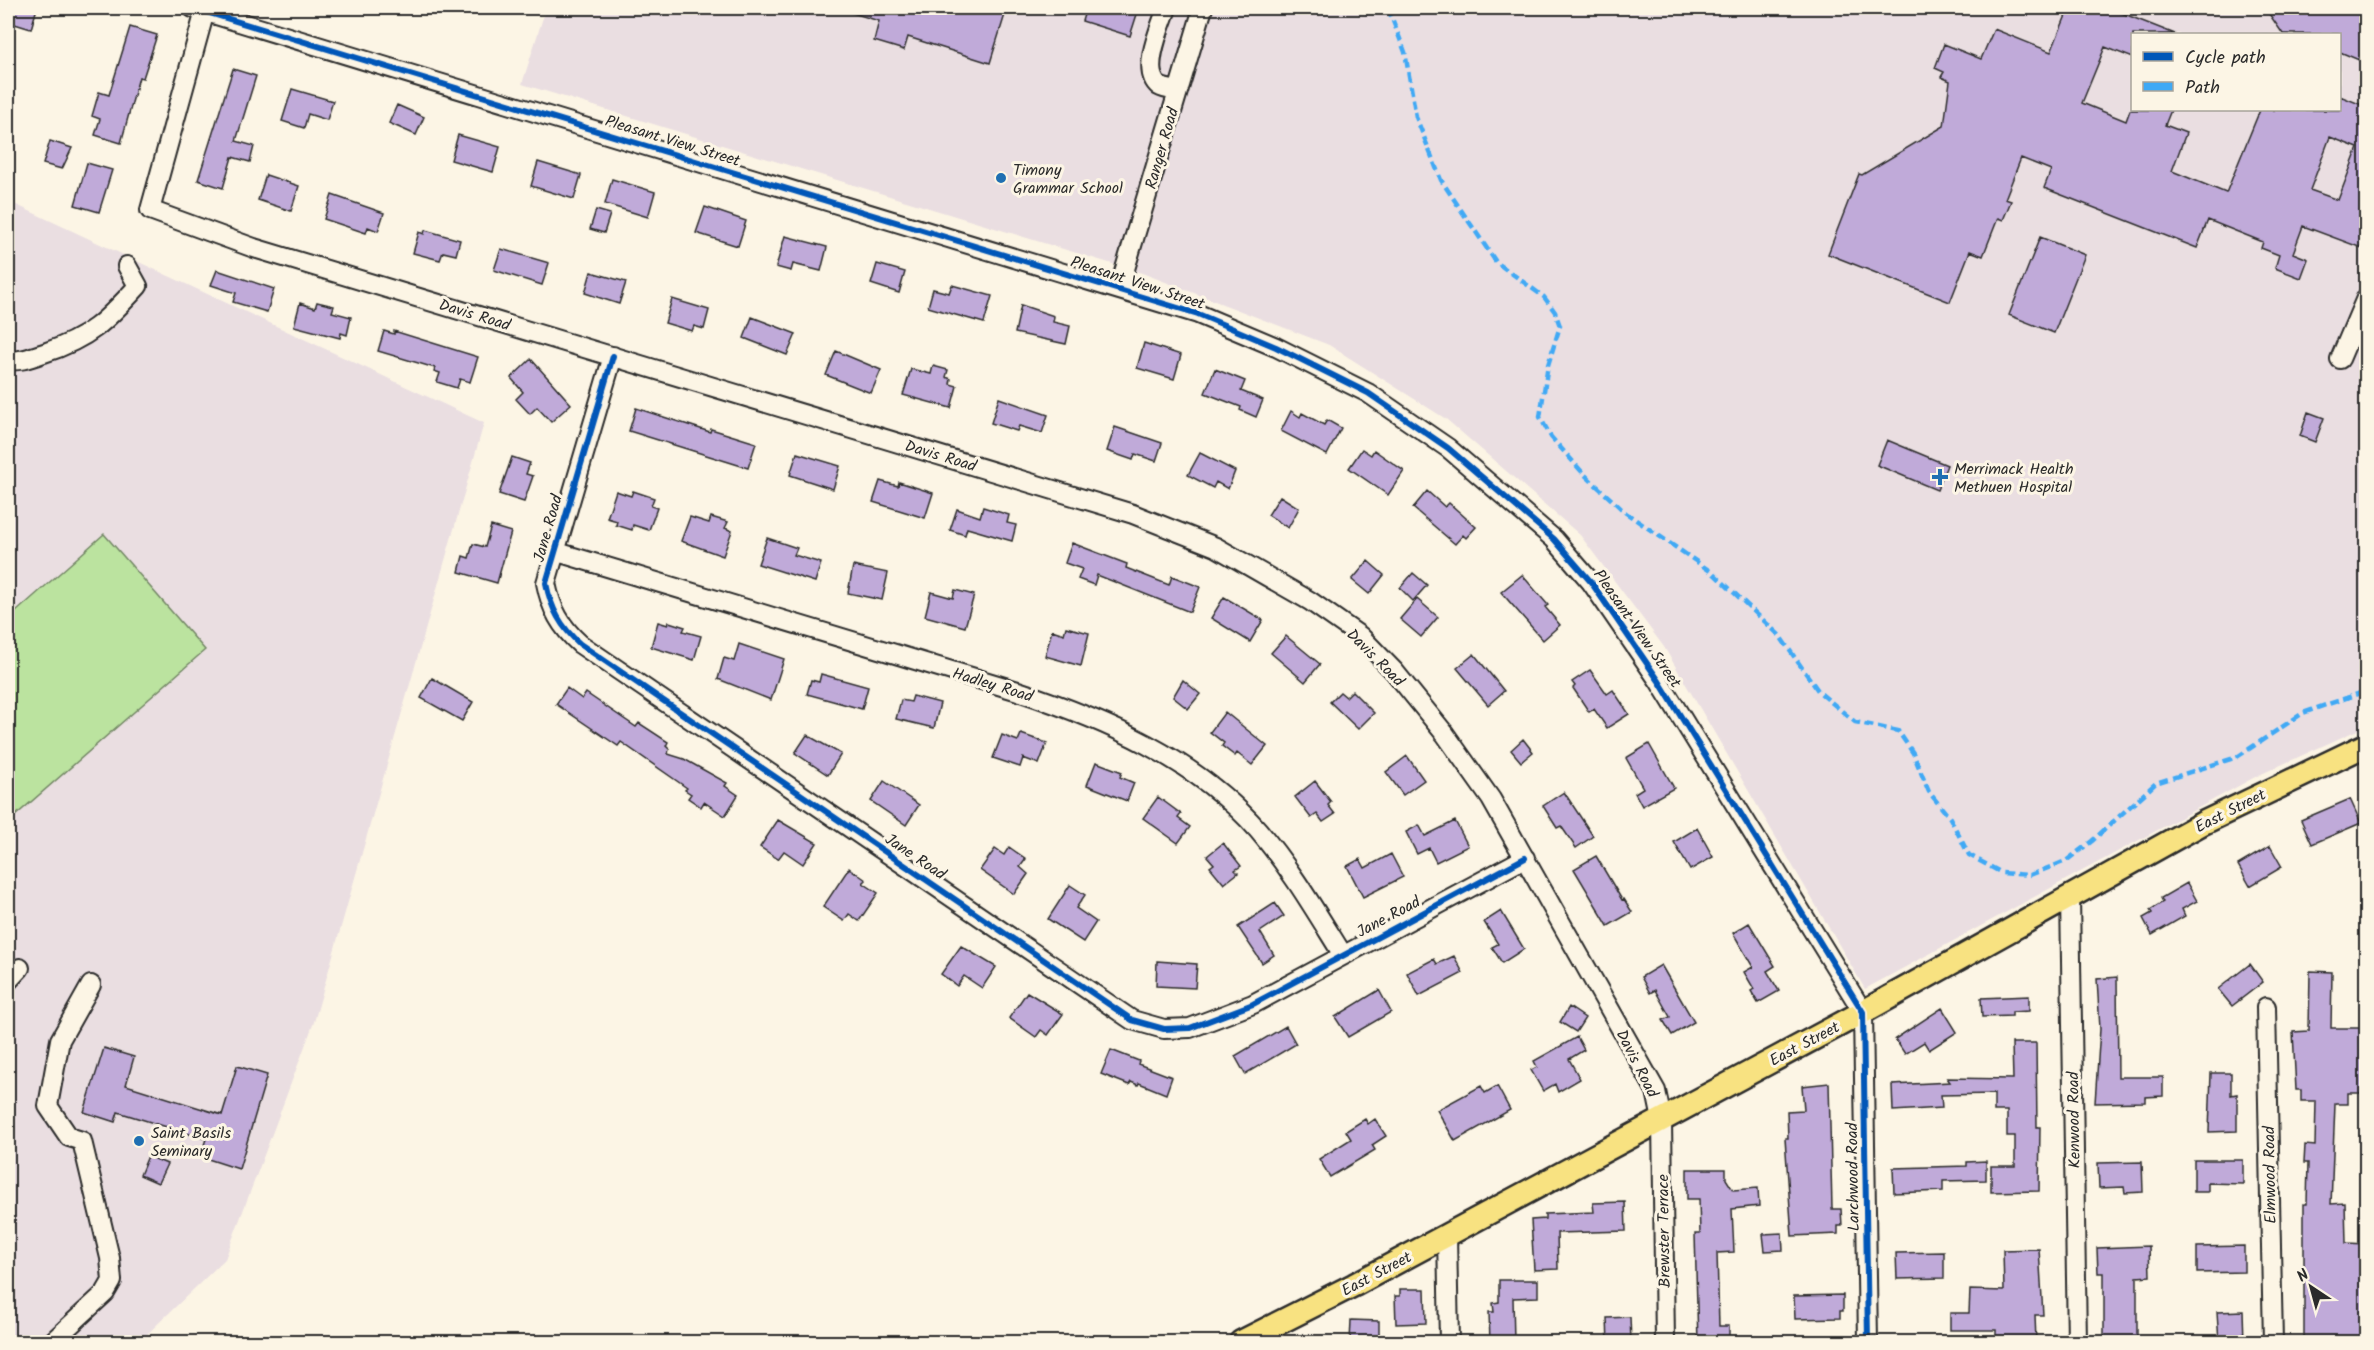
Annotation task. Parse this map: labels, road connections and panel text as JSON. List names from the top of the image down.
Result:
{
  "streets": {
    "main road": ["East Street"],
    "street": [
      "Pleasant View Street",
      "Ranger Road",
      "Davis Road",
      "Jane Road",
      "Hadley Road",
      "Kenwood Road",
      "Elmwood Road",
      "Larchwood Road",
      "Brewster Terrace"
    ]
  },
  "crossings": [
    ["Pleasant View Street", "Ranger Road"],
    ["Pleasant View Street", "Davis Road"],
    ["Pleasant View Street", "East Street"],
    ["Pleasant View Street", "Larchwood Road"],
    ["Davis Road", "Jane Road"],
    ["Davis Road", "East Street"],
    ["Davis Road", "Brewster Terrace"],
    ["Jane Road", "Hadley Road"],
    ["East Street", "Kenwood Road"],
    ["East Street", "Larchwood Road"],
    ["East Street", "Brewster Terrace"]
  ],
  "places": {
    "other": ["Timony Grammar School", "Saint Basils Seminary"],
    "health": ["Merrimack Health Methuen Hospital"]
  },
  "legend": ["Cycle path", "Path"],
  "north": "top left"
}
